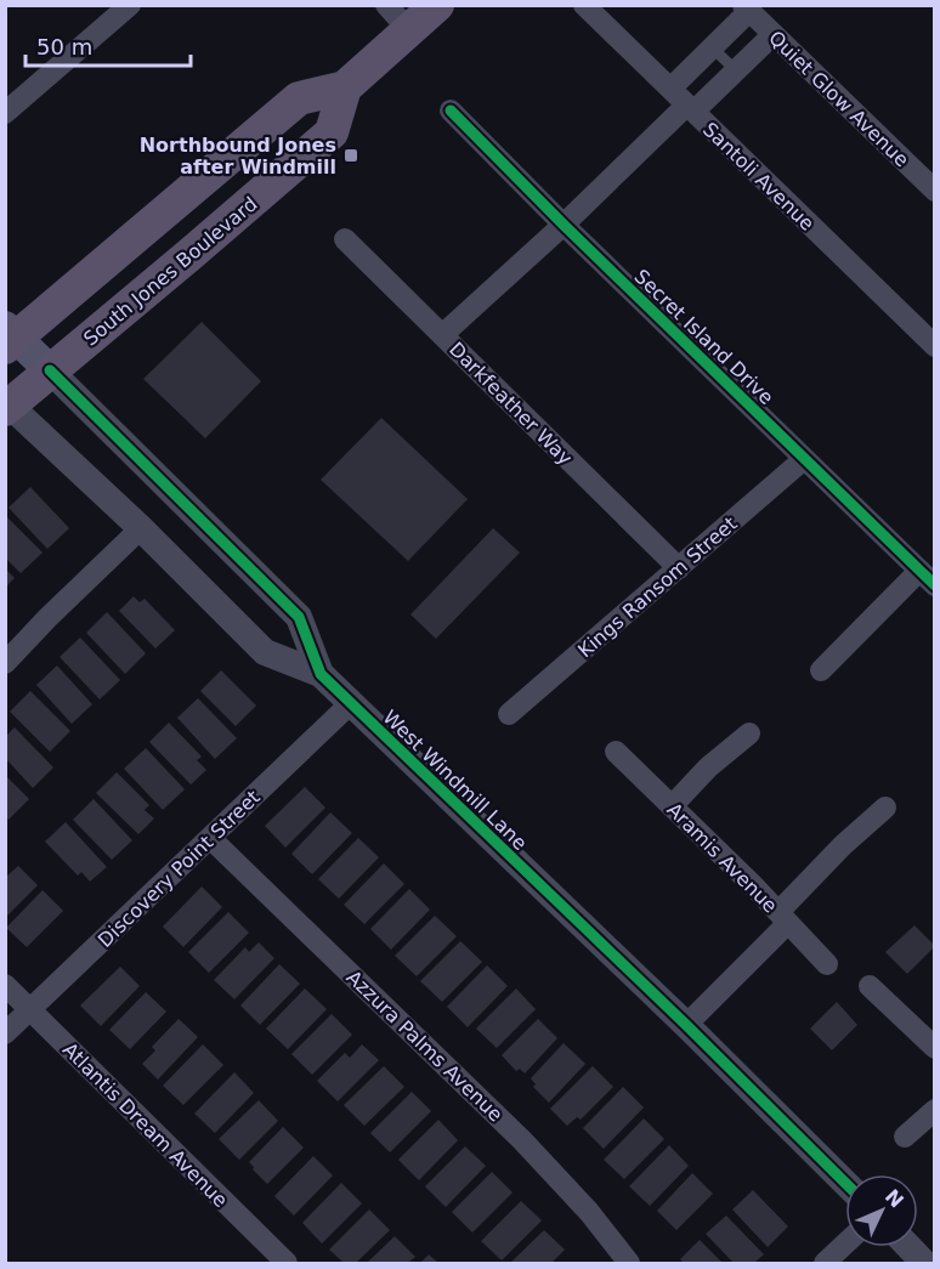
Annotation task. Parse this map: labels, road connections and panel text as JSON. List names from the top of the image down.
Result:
{
  "streets": {
    "main road": ["South Jones Boulevard", "West Windmill Lane"],
    "street": [
      "Quiet Glow Avenue",
      "Santoli Avenue",
      "Secret Island Drive",
      "Darkfeather Way",
      "Kings Ransom Street",
      "Aramis Avenue",
      "Discovery Point Street",
      "Azzura Palms Avenue",
      "Atlantis Dream Avenue"
    ]
  },
  "crossings": [
    ["South Jones Boulevard", "West Windmill Lane"],
    ["Secret Island Drive", "Kings Ransom Street"],
    ["Darkfeather Way", "Kings Ransom Street"],
    ["West Windmill Lane", "Discovery Point Street"],
    ["Discovery Point Street", "Azzura Palms Avenue"],
    ["Discovery Point Street", "Atlantis Dream Avenue"]
  ],
  "places": {
    "transit": ["Northbound Jones after Windmill"]
  },
  "scale_bar": "50 m",
  "north": "top right"
}
